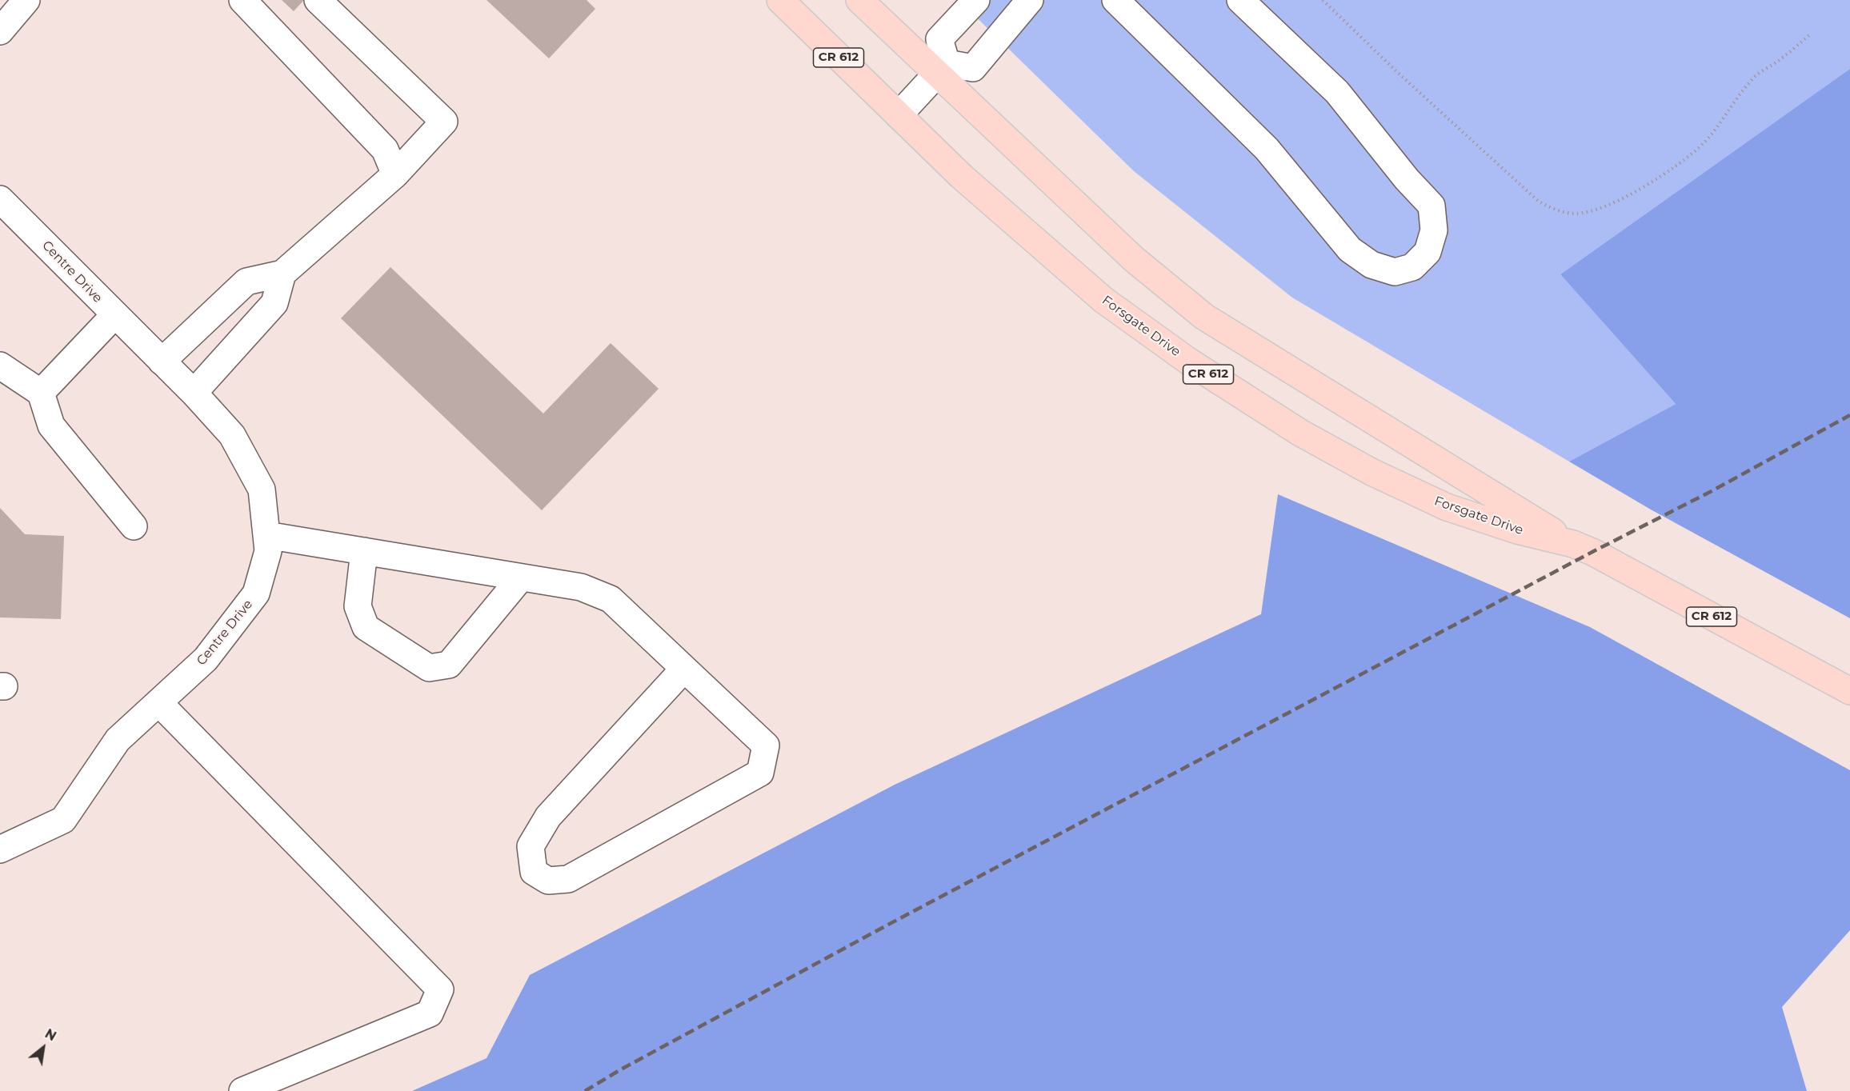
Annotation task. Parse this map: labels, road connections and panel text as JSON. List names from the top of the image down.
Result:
{
  "streets": {
    "main road": ["CR 612", "Forsgate Drive"],
    "street": ["Centre Drive"]
  },
  "north": "top right"
}
